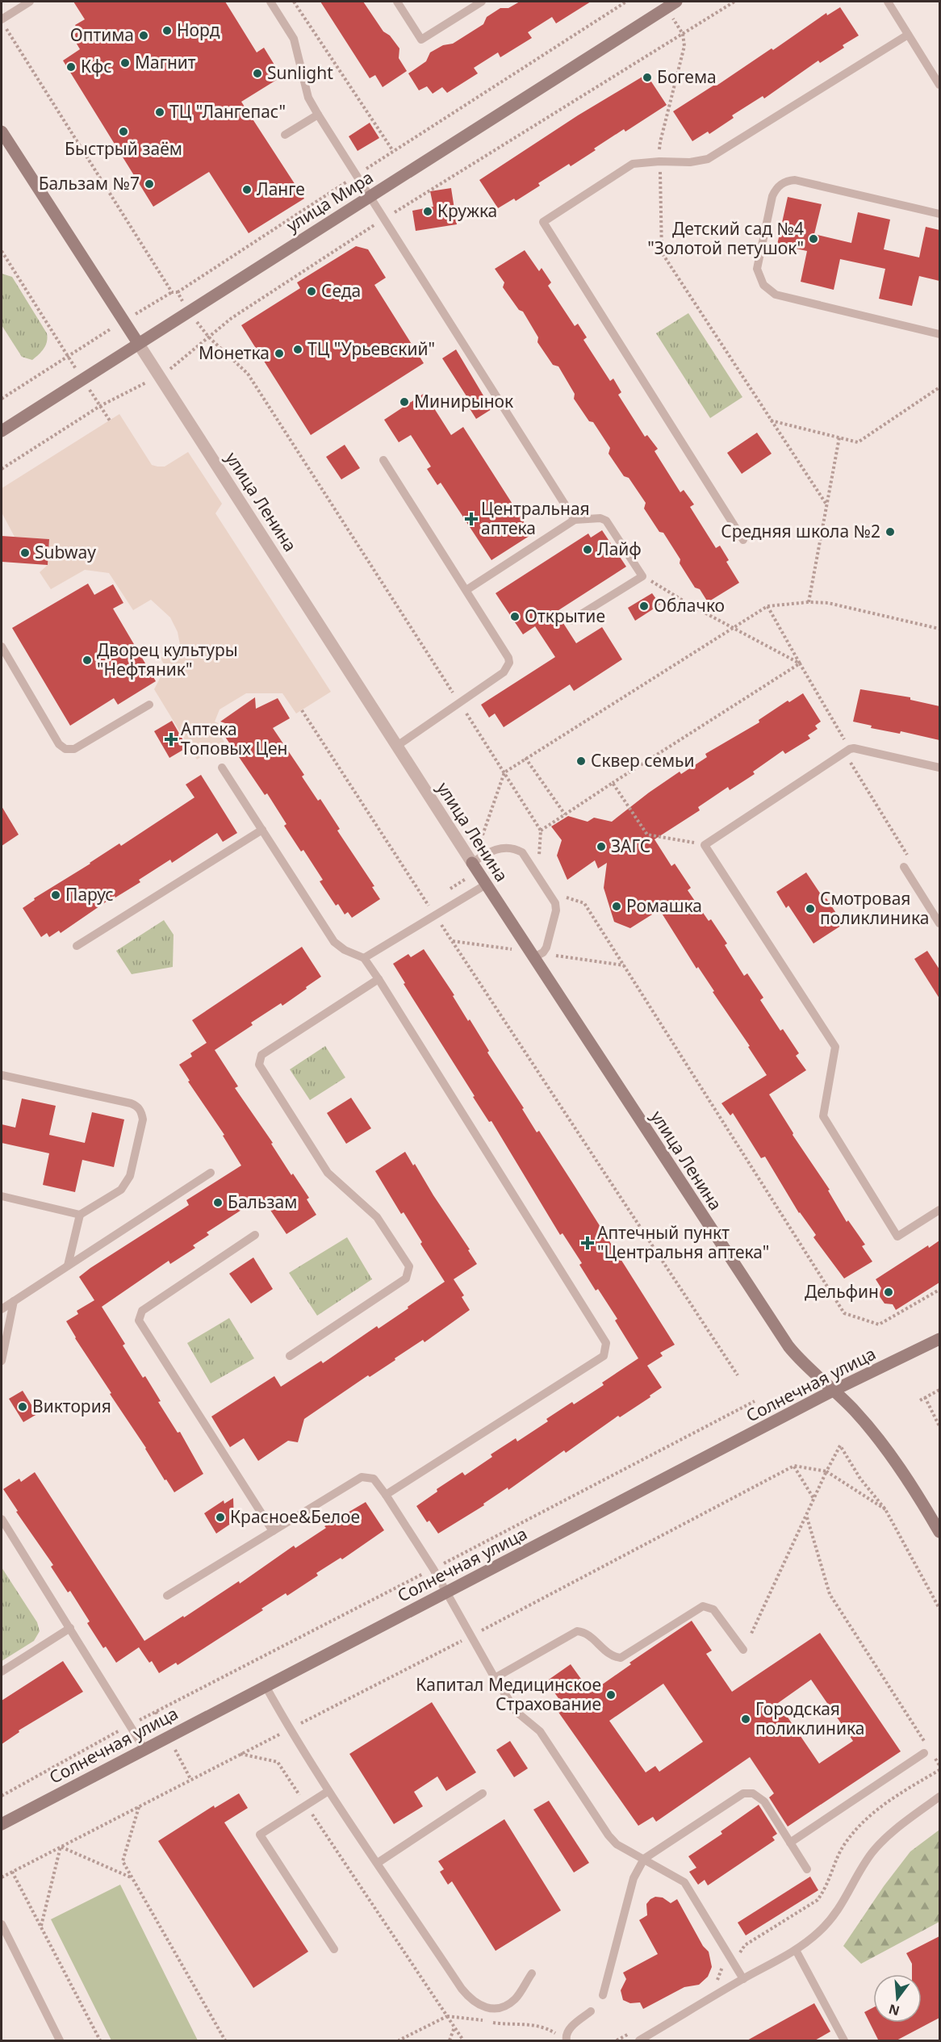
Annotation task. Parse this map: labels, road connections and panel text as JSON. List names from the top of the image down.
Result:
{
  "streets": {
    "street": ["улица Мира", "улица Ленина", "Солнечная улица"]
  },
  "crossings": [
    ["улица Мира", "улица Ленина"],
    ["улица Ленина", "Солнечная улица"]
  ],
  "places": {
    "other": [
      "Норд",
      "Оптима",
      "Магнит",
      "Кфс",
      "Sunlight",
      "Богема",
      "ТЦ \"Лангепас\"",
      "Быстрый заём",
      "Бальзам №7",
      "Ланге",
      "Кружка",
      "Детский сад №4 \"Золотой петушок\"",
      "Седа",
      "ТЦ \"Урьевский\"",
      "Монетка",
      "Минирынок",
      "Средняя школа №2",
      "Лайф",
      "Subway",
      "Облачко",
      "Открытие",
      "Дворец культуры \"Нефтяник\"",
      "Сквер семьи",
      "ЗАГС",
      "Парус",
      "Ромашка",
      "Смотровая поликлиника",
      "Бальзам",
      "Дельфин",
      "Виктория",
      "Красное&Белое",
      "Капитал Медицинское Страхование",
      "Городская поликлиника"
    ],
    "health": ["Центральная аптека", "Аптека Топовых Цен", "Аптечный пункт \"Центральня аптека\""]
  },
  "north": "bottom"
}
